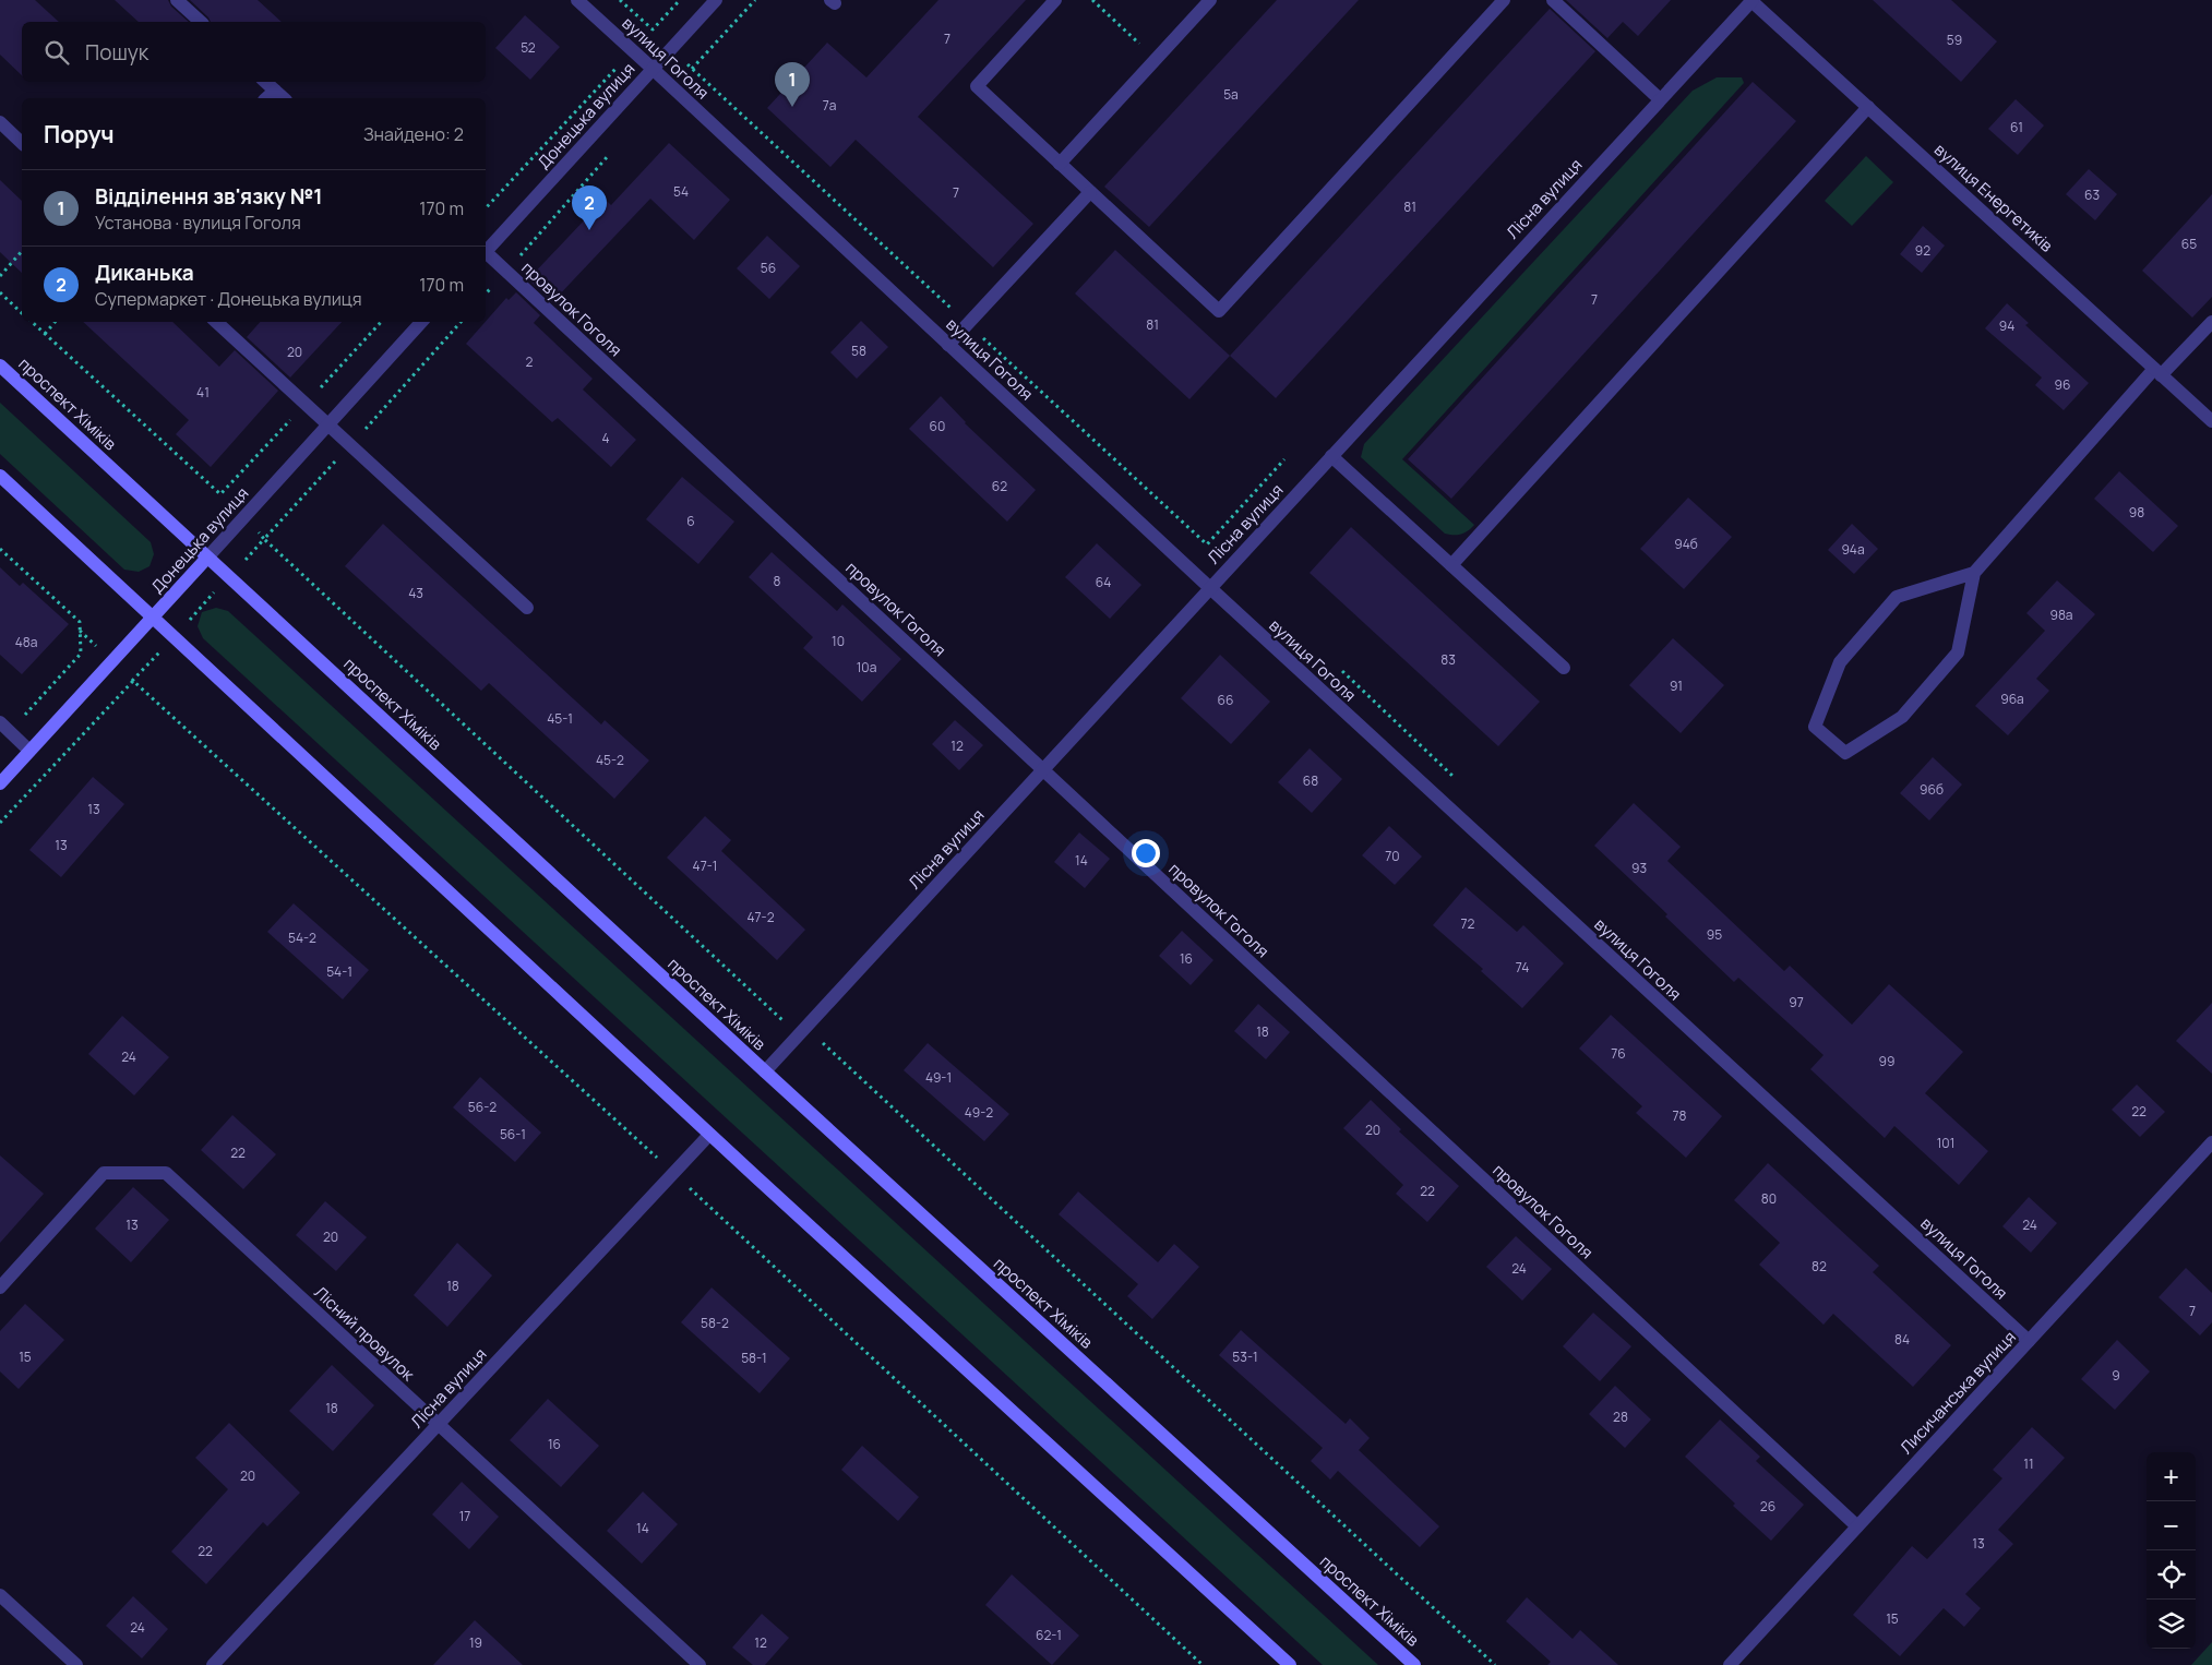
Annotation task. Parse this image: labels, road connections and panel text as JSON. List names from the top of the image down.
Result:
{
  "streets": {
    "main road": ["Донецька вулиця", "проспект Хіміків"],
    "street": [
      "вулиця Гоголя",
      "вулиця Енергетиків",
      "Лісна вулиця",
      "провулок Гоголя",
      "Лісний провулок",
      "Лисичанська вулиця"
    ]
  },
  "crossings": [
    ["вулиця Гоголя", "Донецька вулиця"],
    ["вулиця Гоголя", "Лісна вулиця"],
    ["вулиця Гоголя", "Лисичанська вулиця"],
    ["Донецька вулиця", "проспект Хіміків"],
    ["вулиця Енергетиків", "Лісна вулиця"],
    ["Лісна вулиця", "провулок Гоголя"],
    ["Лісна вулиця", "проспект Хіміків"],
    ["Лісна вулиця", "Лісний провулок"],
    ["провулок Гоголя", "Лисичанська вулиця"]
  ],
  "house_numbers": [
    "7",
    "59",
    "52",
    "5а",
    "7а",
    "61",
    "54",
    "7",
    "63",
    "81",
    "65",
    "92",
    "56",
    "7",
    "81",
    "94",
    "58",
    "20",
    "2",
    "96",
    "41",
    "60",
    "4",
    "62",
    "98",
    "6",
    "94б",
    "94а",
    "8",
    "64",
    "43",
    "98а",
    "10",
    "48а",
    "83",
    "10а",
    "91",
    "96а",
    "66",
    "45-1",
    "12",
    "45-2",
    "68",
    "96б",
    "13",
    "13",
    "70",
    "14",
    "47-1",
    "93",
    "47-2",
    "72",
    "95",
    "54-2",
    "16",
    "74",
    "54-1",
    "97",
    "18",
    "76",
    "24",
    "99",
    "49-1",
    "56-2",
    "22",
    "49-2",
    "78",
    "20",
    "56-1",
    "101",
    "22",
    "22",
    "80",
    "13",
    "24",
    "20",
    "82",
    "24",
    "18",
    "7",
    "58-2",
    "84",
    "15",
    "53-1",
    "58-1",
    "9",
    "18",
    "28",
    "16",
    "11",
    "20",
    "26",
    "17",
    "14",
    "13",
    "22",
    "15",
    "24",
    "62-1",
    "19",
    "12"
  ],
  "page": {
    "search": "Пошук",
    "pins": ["1", "2"],
    "heading": ["Поруч", "Знайдено: 2"],
    "list": [
      {
        "mark": "1",
        "name": "Відділення зв'язку №1",
        "note": "Установа · вулиця Гоголя",
        "value": "170 m"
      },
      {
        "mark": "2",
        "name": "Диканька",
        "note": "Супермаркет · Донецька вулиця",
        "value": "170 m"
      }
    ],
    "map_buttons": ["+", "−"]
  }
}
